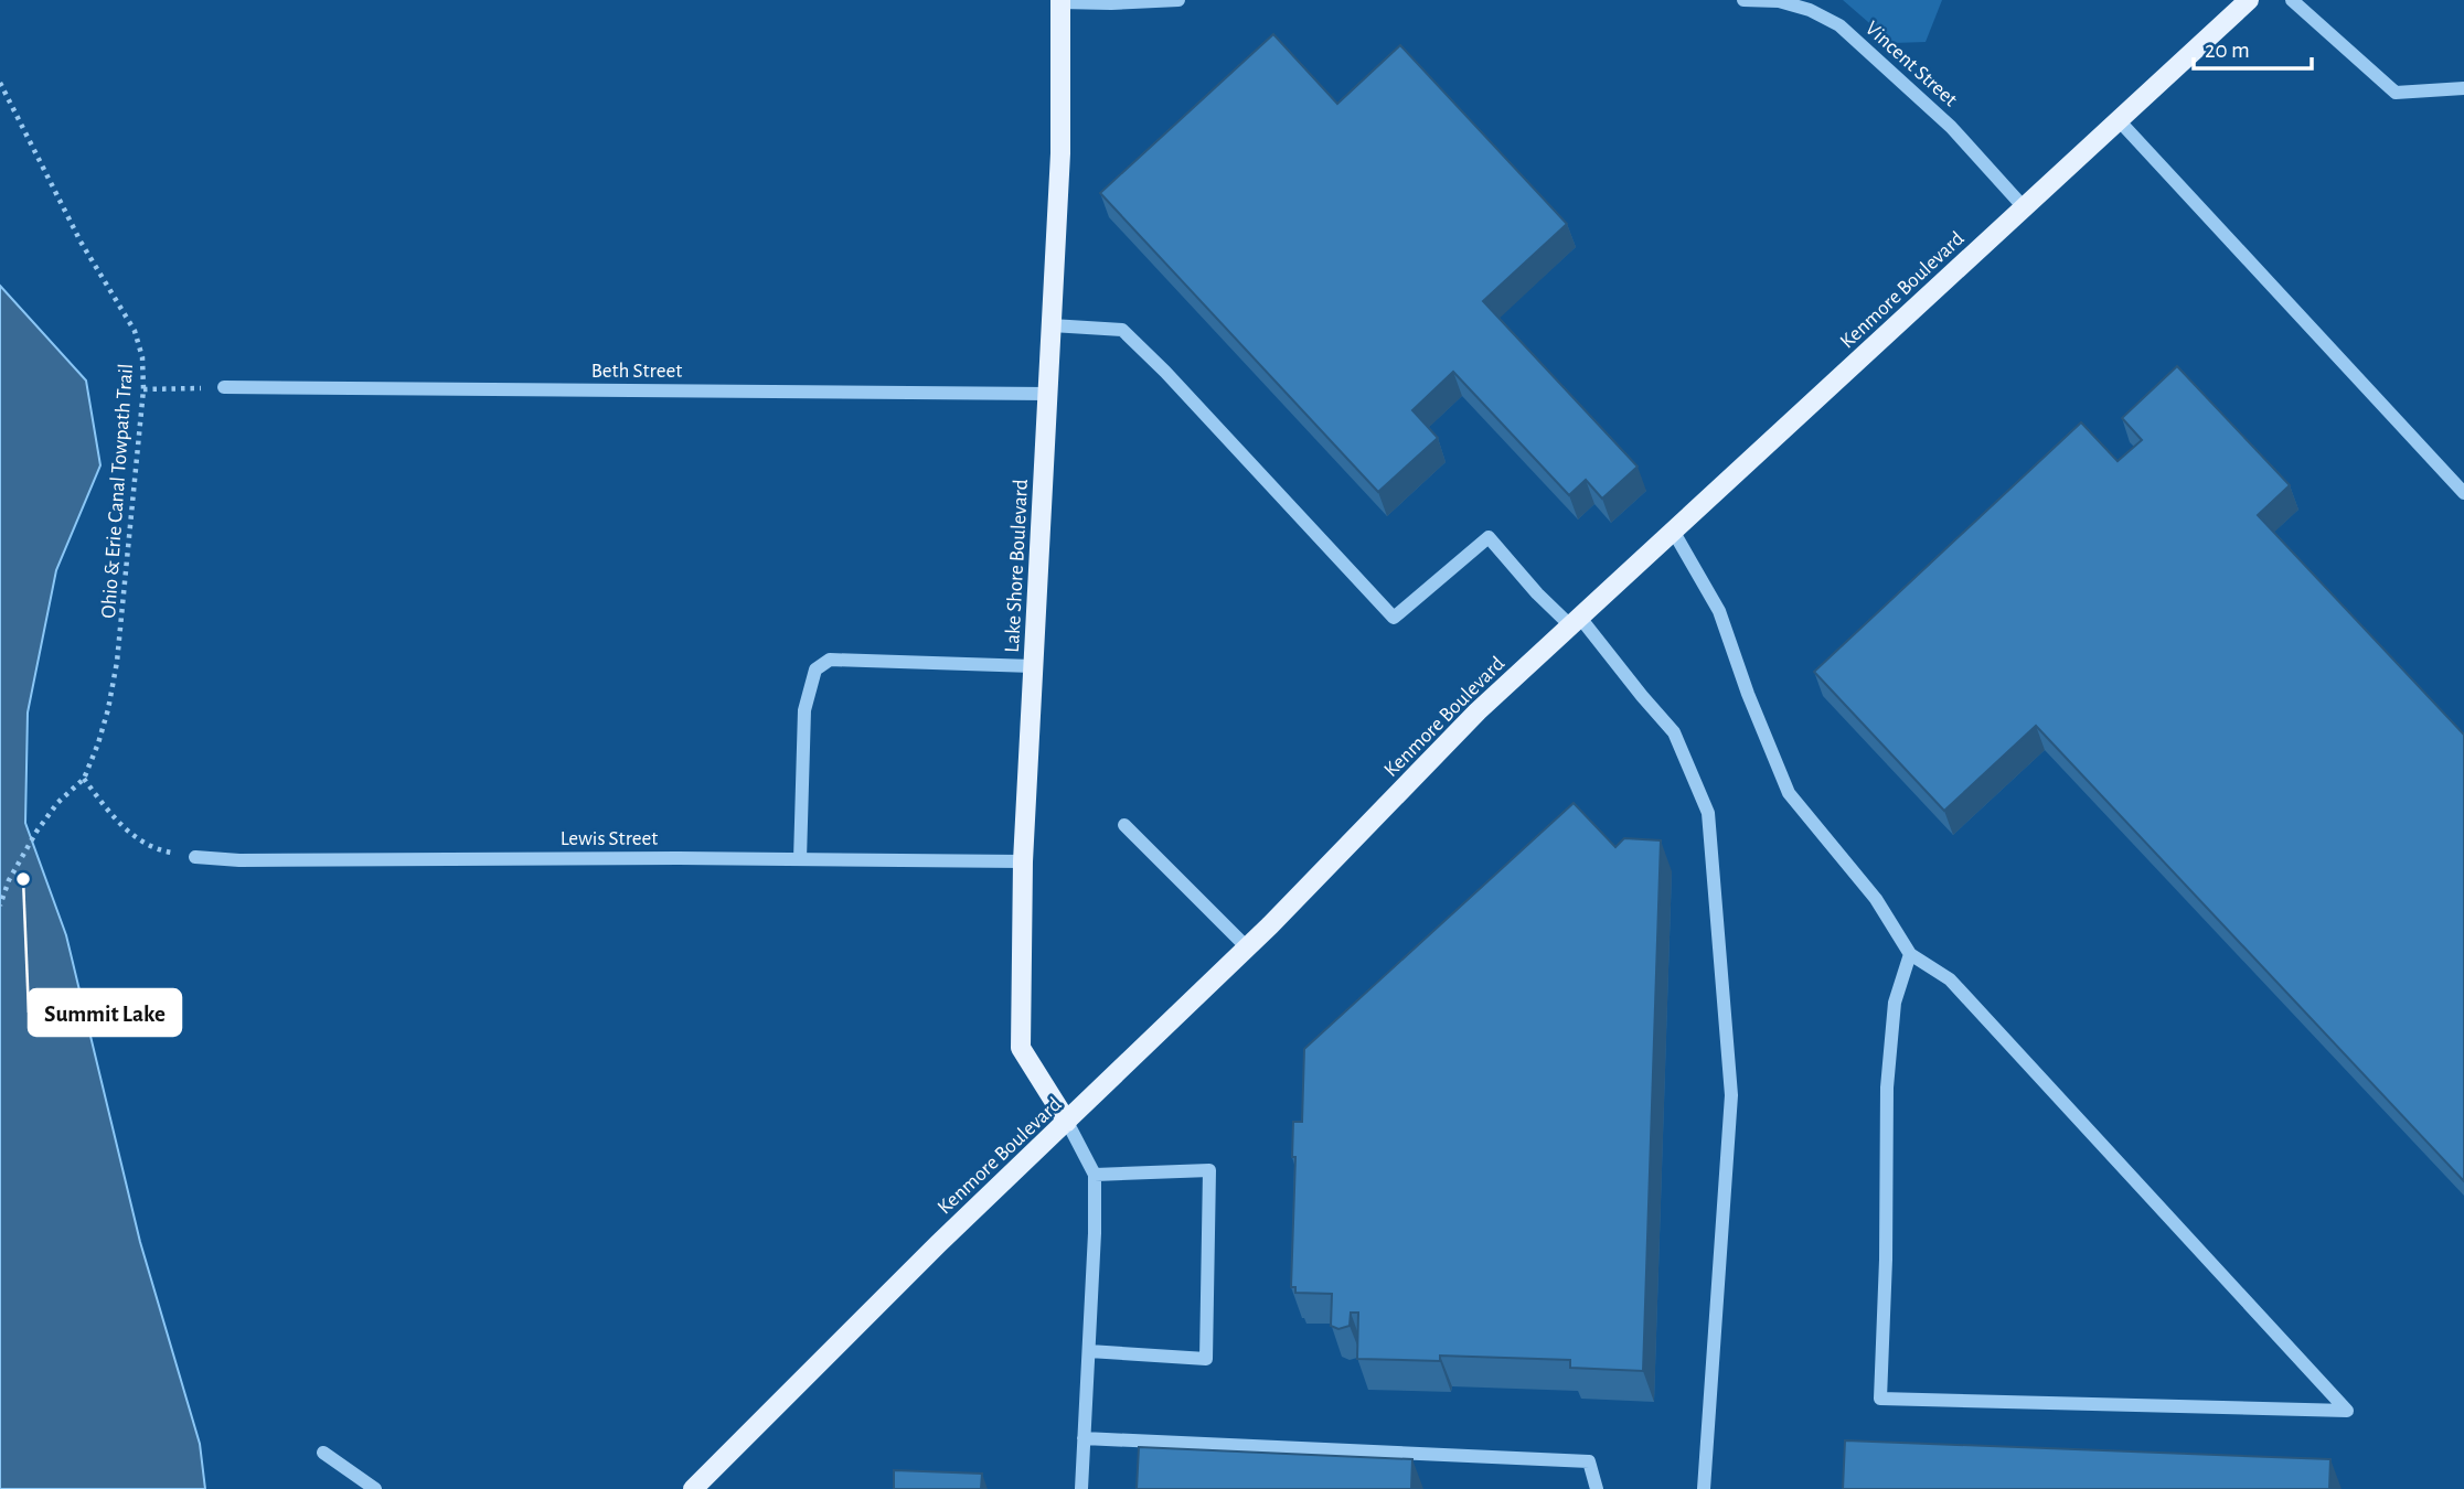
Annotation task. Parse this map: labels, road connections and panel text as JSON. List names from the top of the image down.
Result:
{
  "streets": {
    "main road": ["Kenmore Boulevard", "Lake Shore Boulevard"],
    "street": ["Vincent Street", "Beth Street", "Lewis Street"],
    "path": ["Ohio & Erie Canal Towpath Trail"]
  },
  "crossings": [
    ["Vincent Street", "Kenmore Boulevard"],
    ["Kenmore Boulevard", "Lake Shore Boulevard"],
    ["Beth Street", "Lake Shore Boulevard"],
    ["Lake Shore Boulevard", "Lewis Street"]
  ],
  "places": ["Summit Lake"],
  "scale_bar": "20 m"
}
